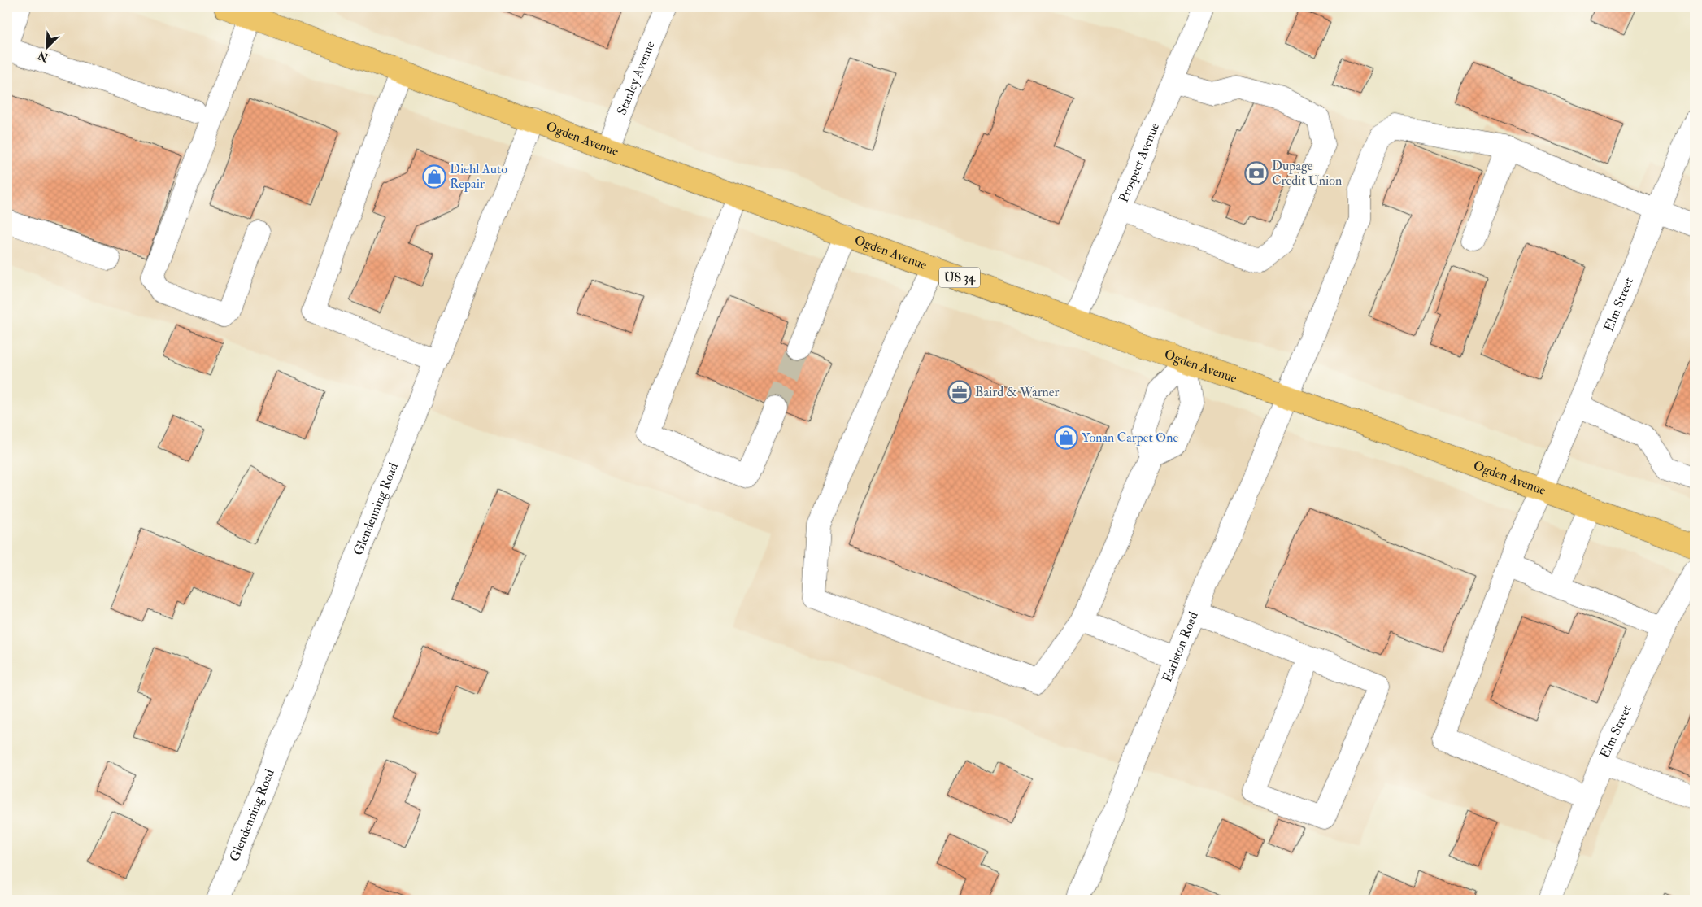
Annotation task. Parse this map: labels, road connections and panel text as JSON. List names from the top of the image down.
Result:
{
  "streets": {
    "main road": ["Ogden Avenue", "US 34"],
    "street": [
      "Stanley Avenue",
      "Prospect Avenue",
      "Elm Street",
      "Glendenning Road",
      "Earlston Road"
    ]
  },
  "crossings": [
    ["Stanley Avenue", "Ogden Avenue"],
    ["Ogden Avenue", "Prospect Avenue"],
    ["Ogden Avenue", "Elm Street"],
    ["Ogden Avenue", "Glendenning Road"],
    ["Ogden Avenue", "Earlston Road"],
    ["Elm Street", "Earlston Road"]
  ],
  "places": {
    "bank": ["Dupage Credit Union"],
    "shop": ["Diehl Auto Repair", "Yonan Carpet One"],
    "office": ["Baird & Warner"]
  },
  "north": "bottom left"
}
